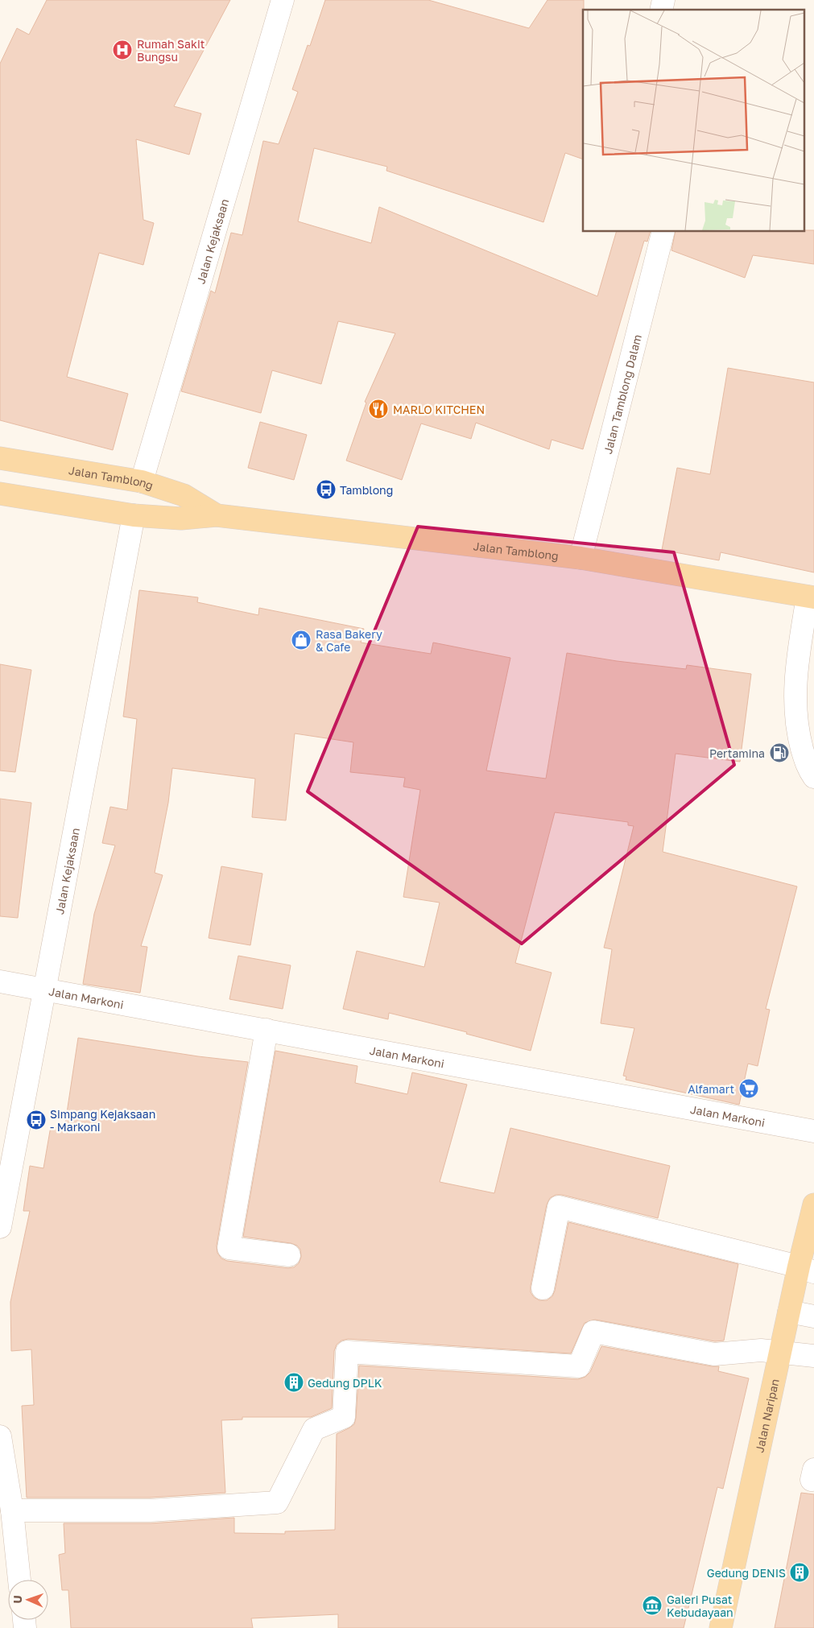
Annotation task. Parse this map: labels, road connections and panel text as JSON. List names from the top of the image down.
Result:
{
  "streets": {
    "main road": ["Jalan Tamblong", "Jalan Naripan"],
    "street": ["Jalan Kejaksaan", "Jalan Tamblong Dalam", "Jalan Markoni"]
  },
  "crossings": [
    ["Jalan Kejaksaan", "Jalan Tamblong"],
    ["Jalan Kejaksaan", "Jalan Markoni"],
    ["Jalan Tamblong Dalam", "Jalan Tamblong"]
  ],
  "places": {
    "hospital": ["Rumah Sakit Bungsu"],
    "restaurant": ["MARLO KITCHEN"],
    "bus stop": ["Tamblong", "Simpang Kejaksaan - Markoni"],
    "shop": ["Rasa Bakery & Cafe"],
    "fuel station": ["Pertamina"],
    "supermarket": ["Alfamart"],
    "building": ["Gedung DPLK", "Gedung DENIS"],
    "museum": ["Galeri Pusat Kebudayaan"]
  },
  "north": "left"
}
